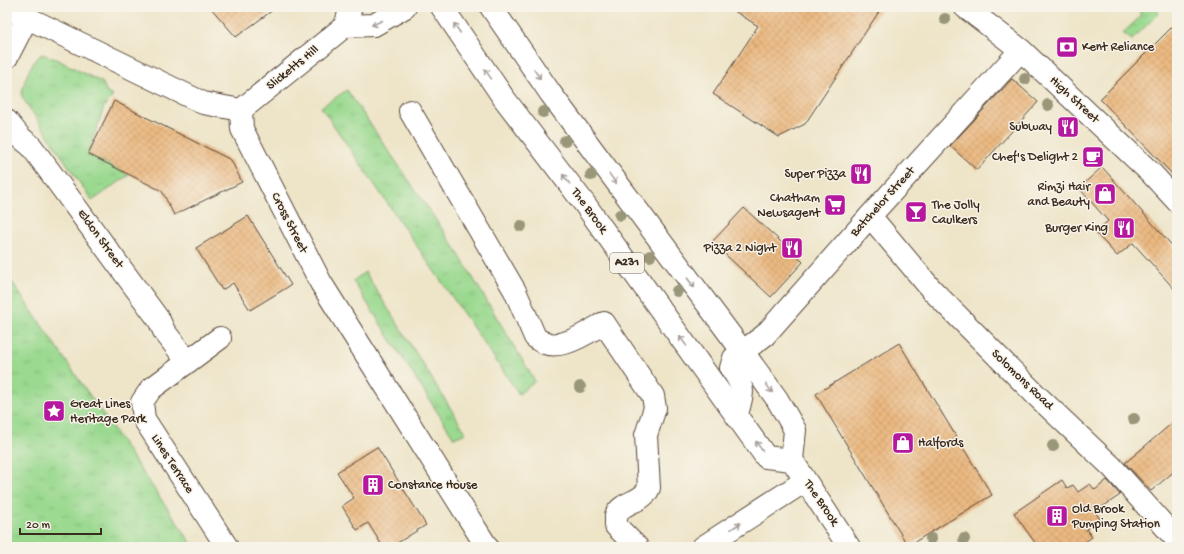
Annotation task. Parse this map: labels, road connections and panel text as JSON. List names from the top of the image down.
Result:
{
  "streets": {
    "street": [
      "Slicketts Hill",
      "High Street",
      "Batchelor Street",
      "The Brook",
      "Cross Street",
      "Eldon Street",
      "A231",
      "Solomons Road",
      "Lines Terrace"
    ]
  },
  "crossings": [
    ["Slicketts Hill", "Cross Street"],
    ["High Street", "Batchelor Street"],
    ["Batchelor Street", "A231"],
    ["Batchelor Street", "Solomons Road"],
    ["The Brook", "A231"],
    ["Eldon Street", "Lines Terrace"]
  ],
  "places": {
    "bank": ["Kent Reliance"],
    "restaurant": [
      "Subway",
      "Super Pizza",
      "Burger King",
      "Pizza 2 Night"
    ],
    "cafe": ["Chef's Delight 2"],
    "shop": ["Rimzi Hair and Beauty", "Halfords"],
    "supermarket": ["Chatham Newsagent"],
    "bar": ["The Jolly Caulkers"],
    "place": ["Great Lines Heritage Park"],
    "building": ["Constance House", "Old Brook Pumping Station"]
  },
  "scale_bar": "20 m"
}
